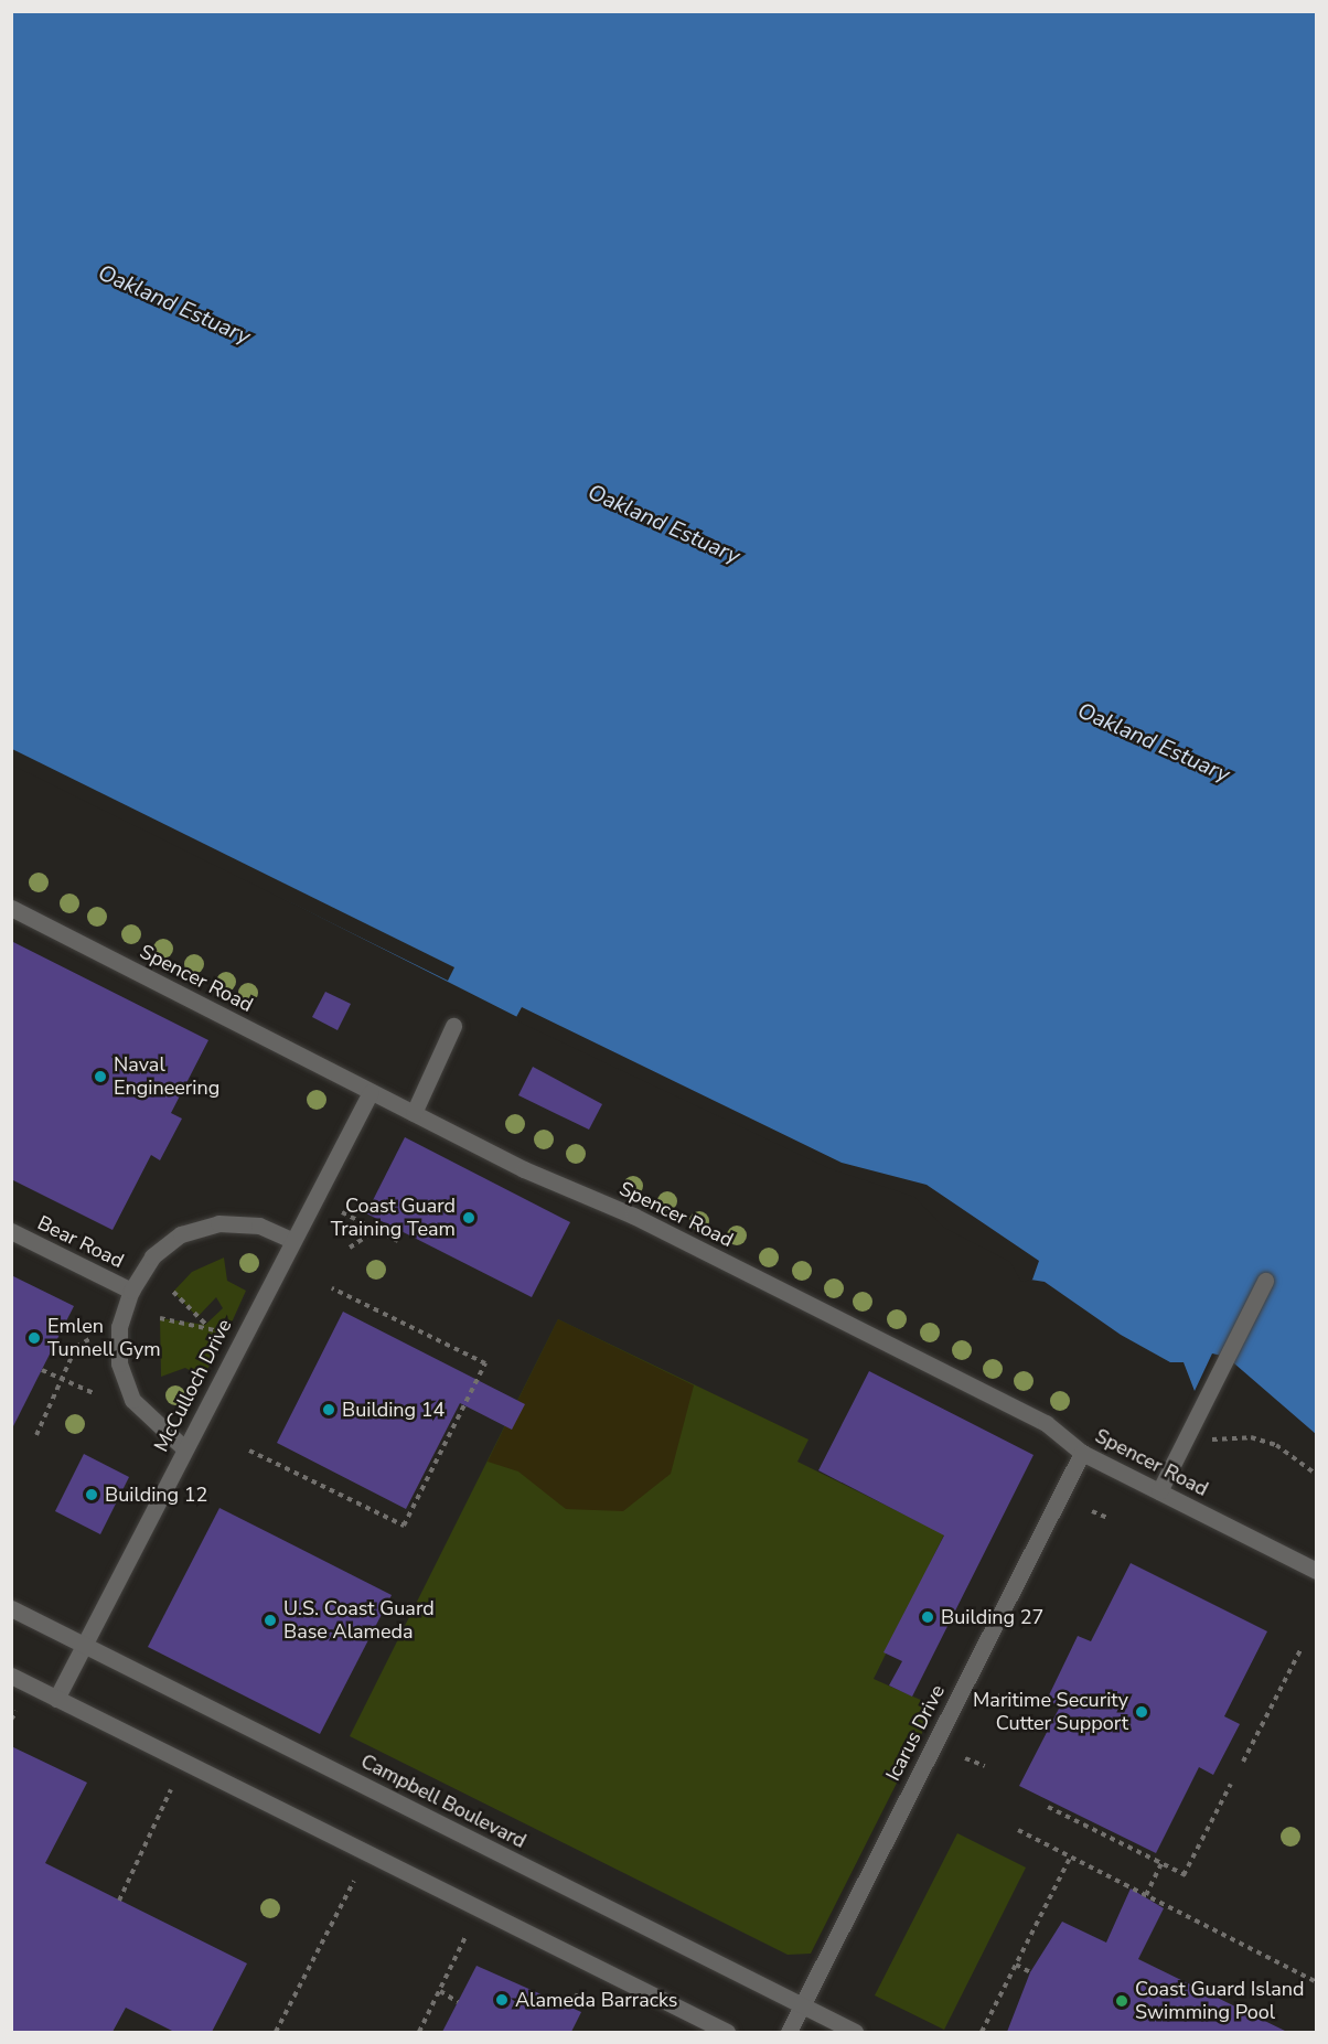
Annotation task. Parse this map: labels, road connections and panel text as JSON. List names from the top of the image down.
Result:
{
  "streets": {
    "street": [
      "Spencer Road",
      "Bear Road",
      "McCulloch Drive",
      "Icarus Drive",
      "Campbell Boulevard"
    ]
  },
  "crossings": [
    ["Spencer Road", "McCulloch Drive"],
    ["Spencer Road", "Icarus Drive"],
    ["McCulloch Drive", "Campbell Boulevard"],
    ["Icarus Drive", "Campbell Boulevard"]
  ],
  "water": ["Oakland Estuary"],
  "places": [
    "Naval Engineering",
    "Coast Guard Training Team",
    "Emlen Tunnell Gym",
    "Building 14",
    "Building 12",
    "Building 27",
    "U.S. Coast Guard Base Alameda",
    "Maritime Security Cutter Support",
    "Alameda Barracks",
    "Coast Guard Island Swimming Pool"
  ]
}
